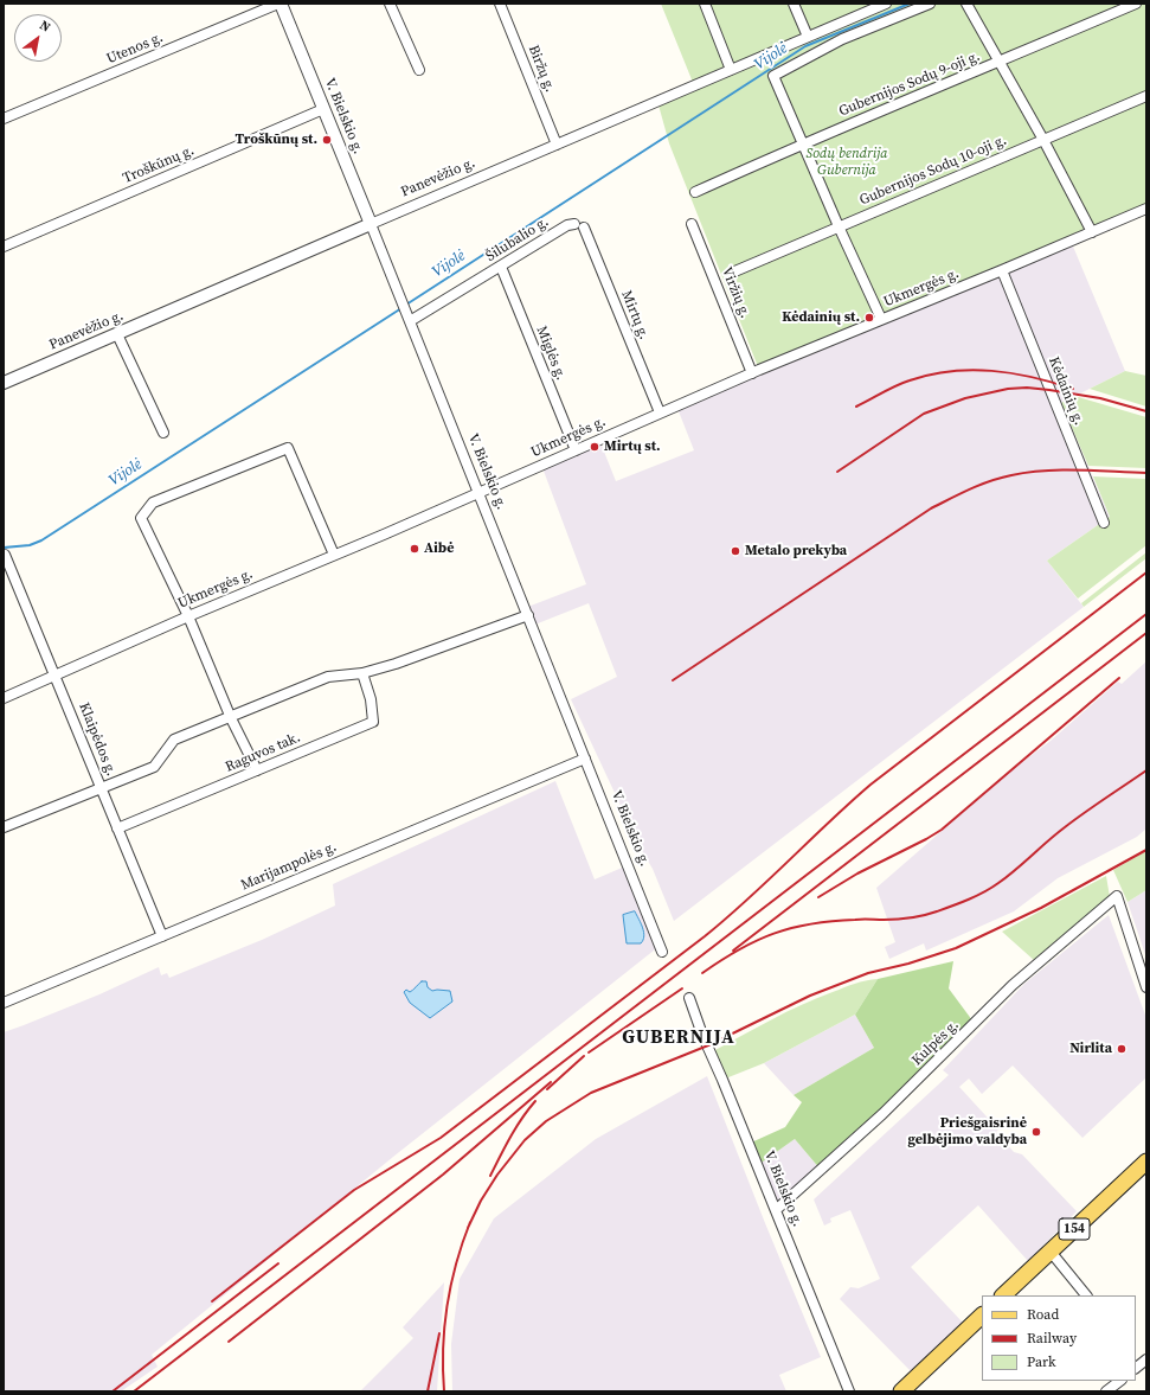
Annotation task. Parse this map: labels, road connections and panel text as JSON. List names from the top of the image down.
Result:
{
  "streets": {
    "main road": ["154"],
    "street": [
      "Utenos g.",
      "Biržų g.",
      "Gubernijos Sodų 9-oji g.",
      "V. Bielskio g.",
      "Troškūnų g.",
      "Gubernijos Sodų 10-oji g.",
      "Panevėžio g.",
      "Šilubalio g.",
      "Ukmergės g.",
      "Viržių g.",
      "Mirtų g.",
      "Miglės g.",
      "Kėdainių g.",
      "Klaipėdos g.",
      "Raguvos tak.",
      "Marijampolės g.",
      "Kulpės g."
    ]
  },
  "crossings": [
    ["Utenos g.", "V. Bielskio g."],
    ["Biržų g.", "Panevėžio g."],
    ["V. Bielskio g.", "Troškūnų g."],
    ["V. Bielskio g.", "Panevėžio g."],
    ["V. Bielskio g.", "Šilubalio g."],
    ["V. Bielskio g.", "Ukmergės g."],
    ["V. Bielskio g.", "Marijampolės g."],
    ["V. Bielskio g.", "Kulpės g."],
    ["Šilubalio g.", "Mirtų g."],
    ["Šilubalio g.", "Miglės g."],
    ["Ukmergės g.", "Viržių g."],
    ["Ukmergės g.", "Mirtų g."],
    ["Ukmergės g.", "Miglės g."],
    ["Ukmergės g.", "Kėdainių g."],
    ["Ukmergės g.", "Klaipėdos g."],
    ["Klaipėdos g.", "Raguvos tak."],
    ["Klaipėdos g.", "Marijampolės g."]
  ],
  "districts": ["GUBERNIJA"],
  "water": ["Vijolė"],
  "parks": ["Sodų bendrija Gubernija"],
  "places": [
    "Troškūnų st.",
    "Kėdainių st.",
    "Mirtų st.",
    "Aibė",
    "Metalo prekyba",
    "Nirlita",
    "Priešgaisrinė gelbėjimo valdyba"
  ],
  "legend": ["Road", "Railway", "Park"],
  "north": "top right"
}
